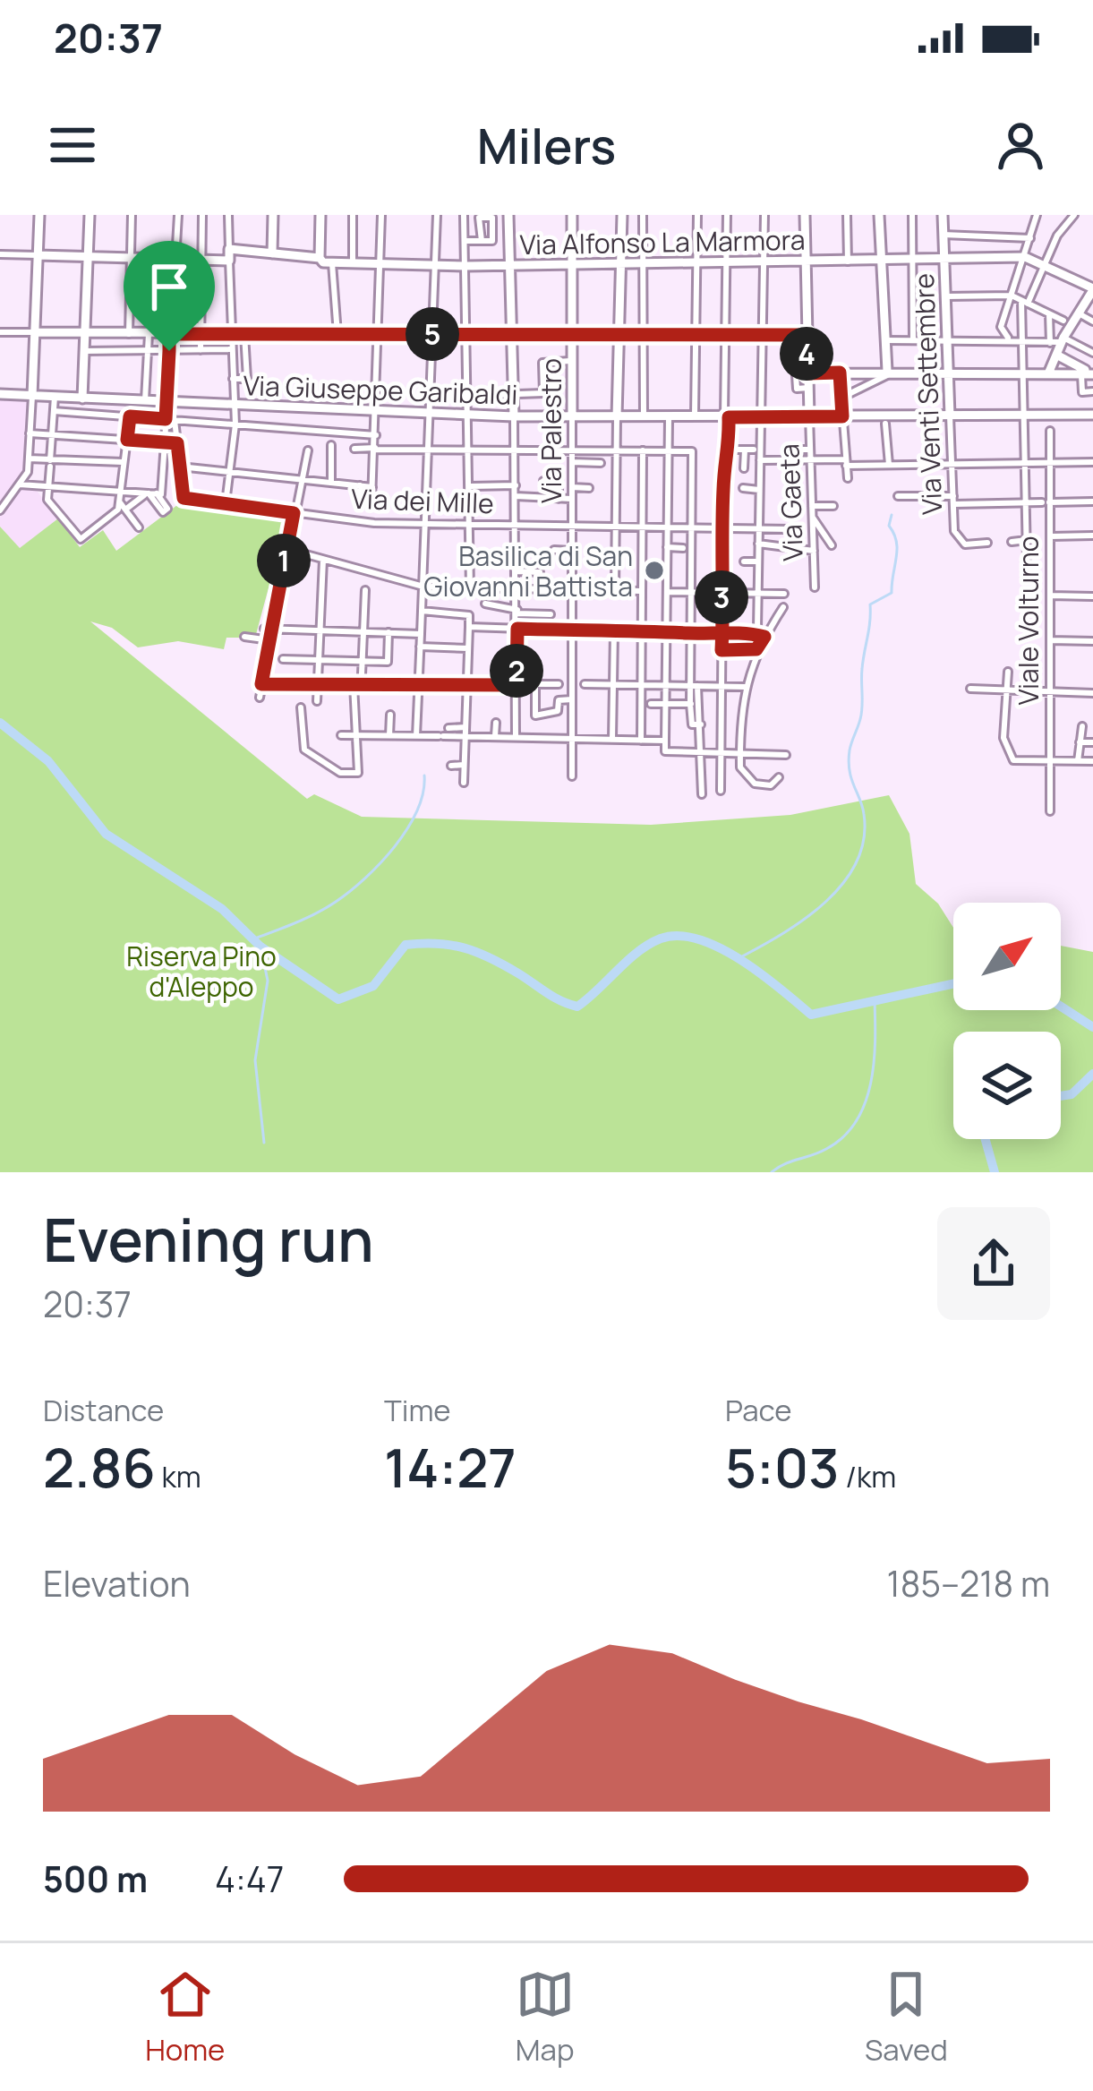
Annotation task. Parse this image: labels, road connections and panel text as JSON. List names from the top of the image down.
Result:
{
  "streets": {
    "main road": [
      "Via Alfonso La Marmora",
      "Via Giuseppe Garibaldi",
      "Via Venti Settembre",
      "Via Palestro"
    ],
    "street": ["Via dei Mille", "Via Gaeta", "Viale Volturno"]
  },
  "crossings": [
    ["Via Alfonso La Marmora", "Via Venti Settembre"],
    ["Via Alfonso La Marmora", "Via Palestro"],
    ["Via Giuseppe Garibaldi", "Via Palestro"],
    ["Via Palestro", "Via dei Mille"]
  ],
  "parks": ["Riserva Pino d'Aleppo"],
  "places": ["Basilica di San Giovanni Battista"],
  "north": "top right",
  "page": {
    "status": "20:37",
    "header": "Milers",
    "pins": [
      "5",
      "4",
      "1",
      "3",
      "2"
    ],
    "heading": ["Evening run", "20:37"],
    "stats": [
      ["Distance", "2.86 km"],
      ["Time", "14:27"],
      ["Pace", "5:03 /km"]
    ],
    "chart": ["Elevation", "185–218 m"],
    "list": [
      {
        "name": "500 m",
        "note": "4:47"
      }
    ],
    "tabs": ["Home", "Map", "Saved"]
  }
}
